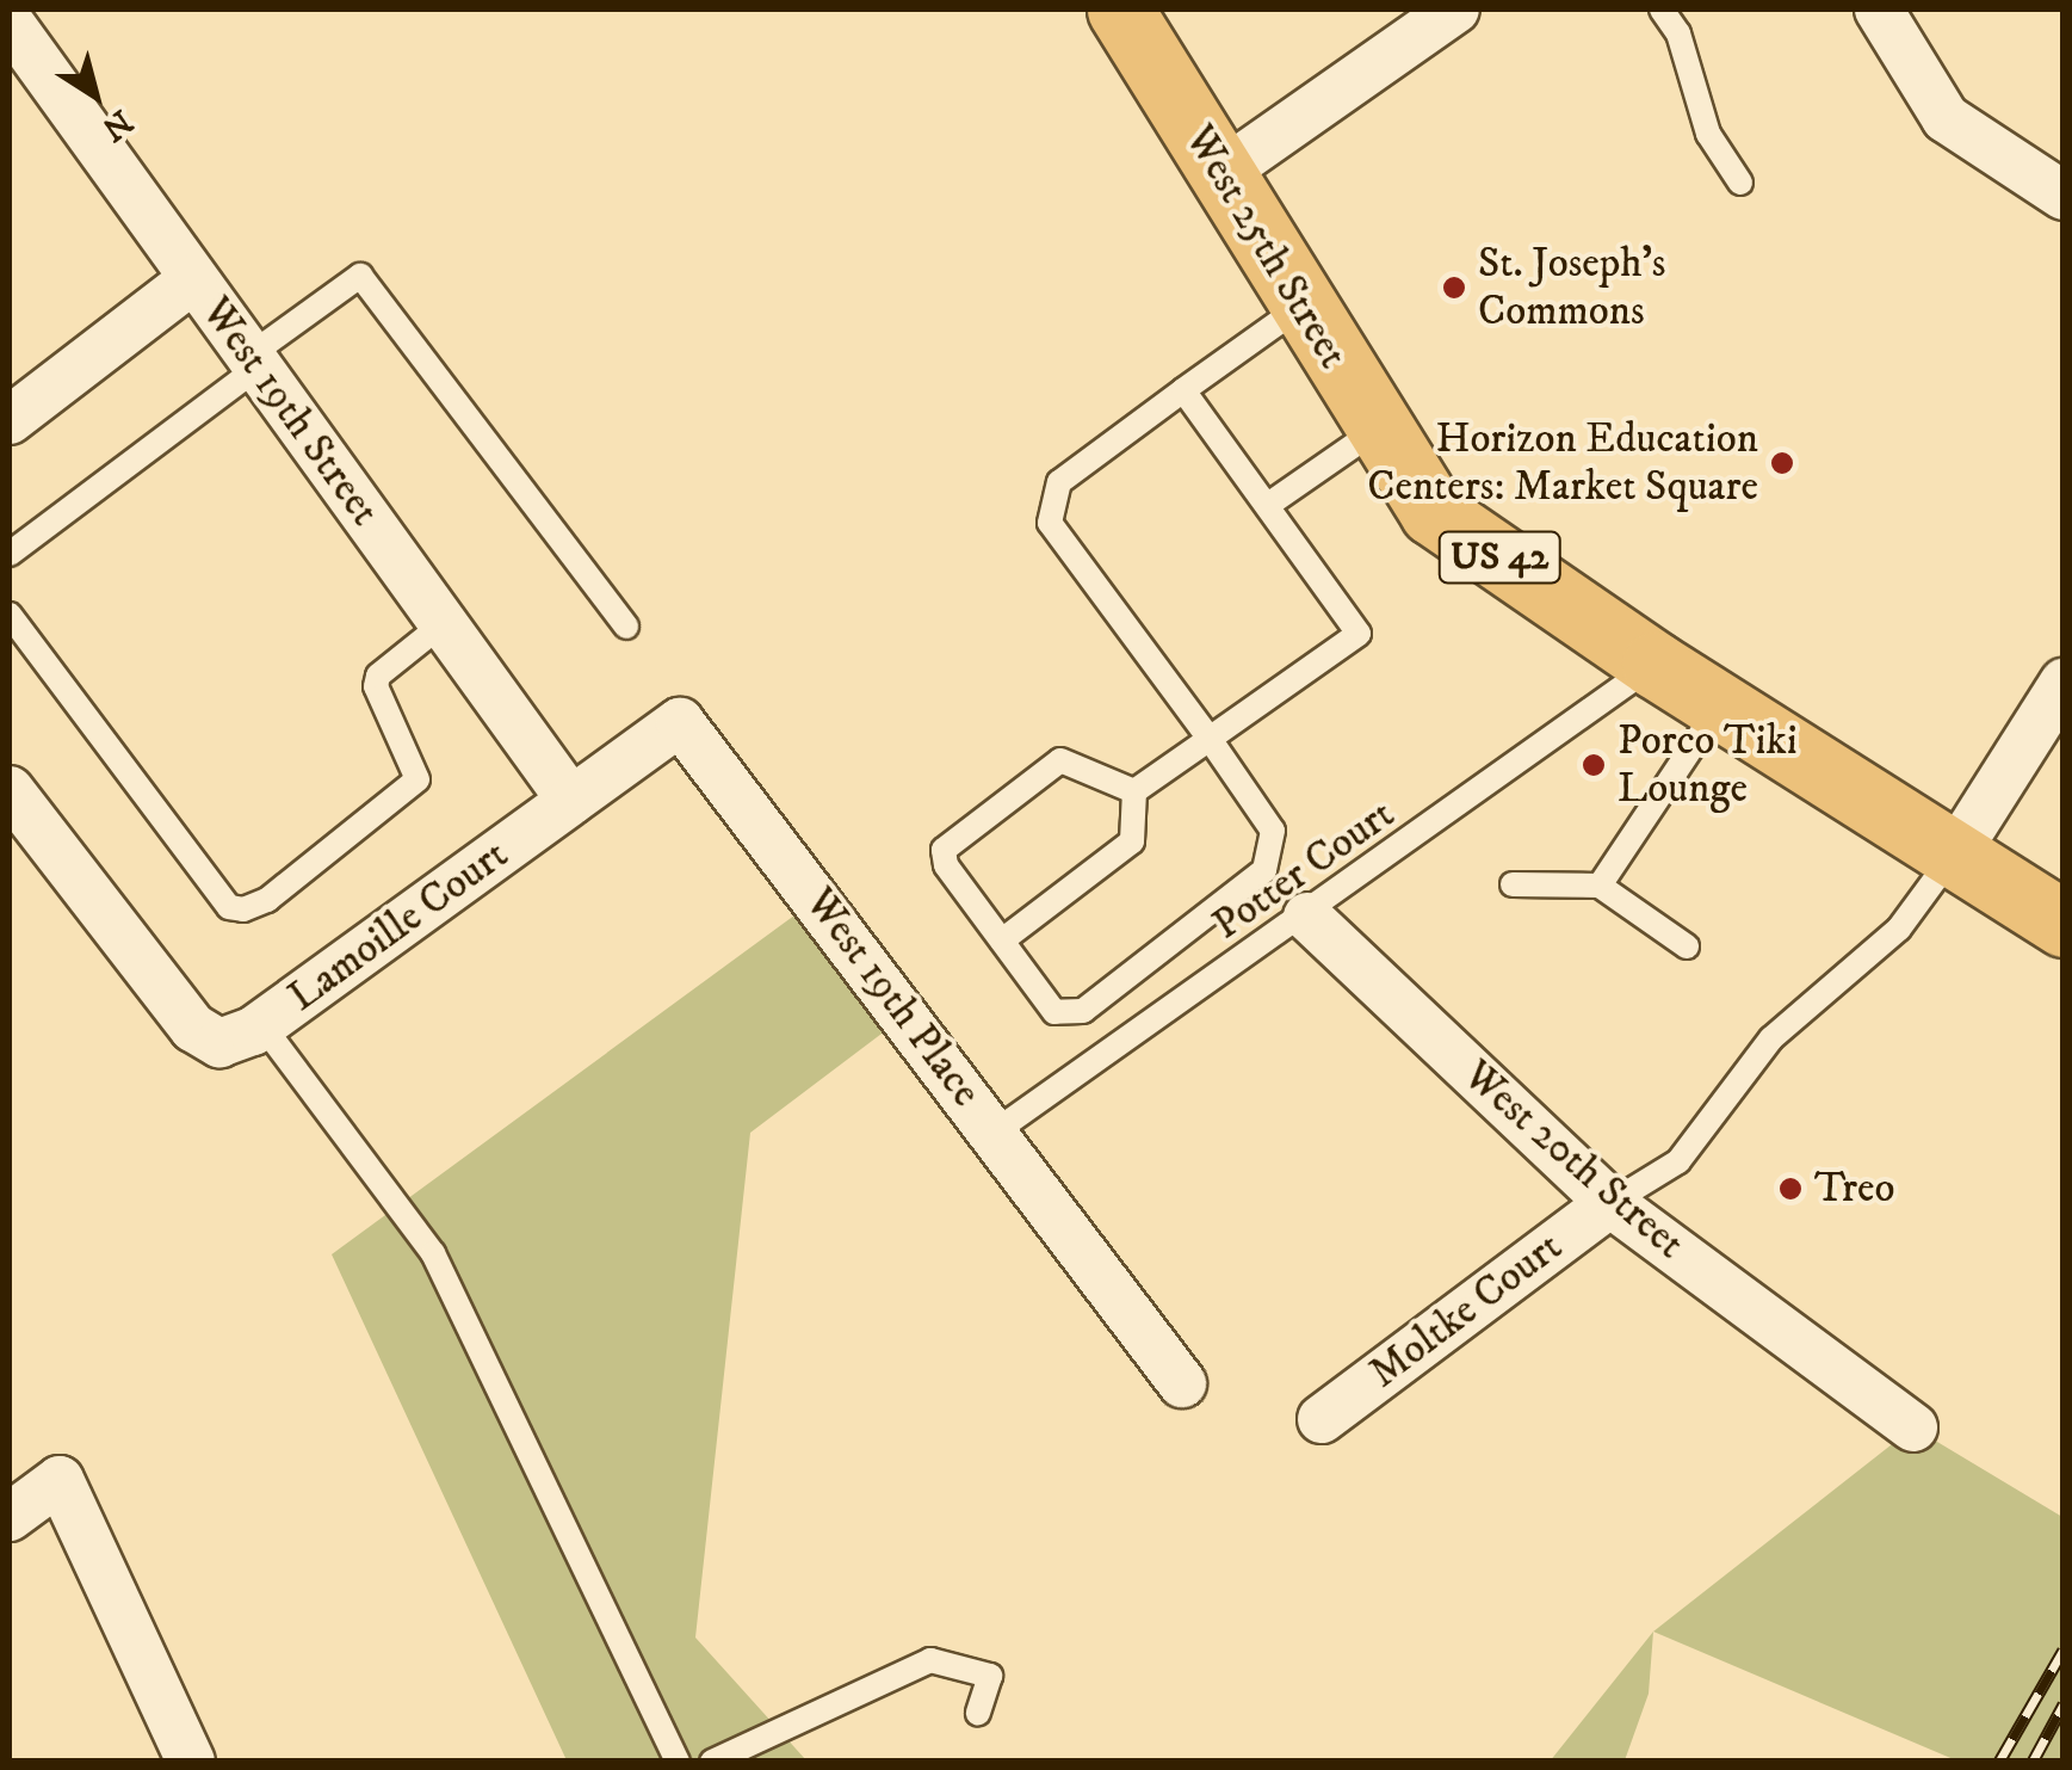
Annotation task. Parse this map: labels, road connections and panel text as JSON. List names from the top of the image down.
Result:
{
  "streets": {
    "main road": ["West 25th Street", "US 42"],
    "street": [
      "West 19th Street",
      "Lamoille Court",
      "West 19th Place",
      "West 20th Street",
      "Moltke Court"
    ],
    "lane": ["Potter Court"]
  },
  "crossings": [
    ["West 25th Street", "Potter Court"],
    ["West 19th Street", "Lamoille Court"],
    ["West 19th Street", "West 19th Place"],
    ["Potter Court", "West 19th Place"],
    ["Potter Court", "West 20th Street"],
    ["Lamoille Court", "West 19th Place"],
    ["West 20th Street", "Moltke Court"]
  ],
  "places": [
    "St. Joseph's Commons",
    "Horizon Education Centers: Market Square",
    "Porco Tiki Lounge",
    "Treo"
  ],
  "north": "bottom right"
}
